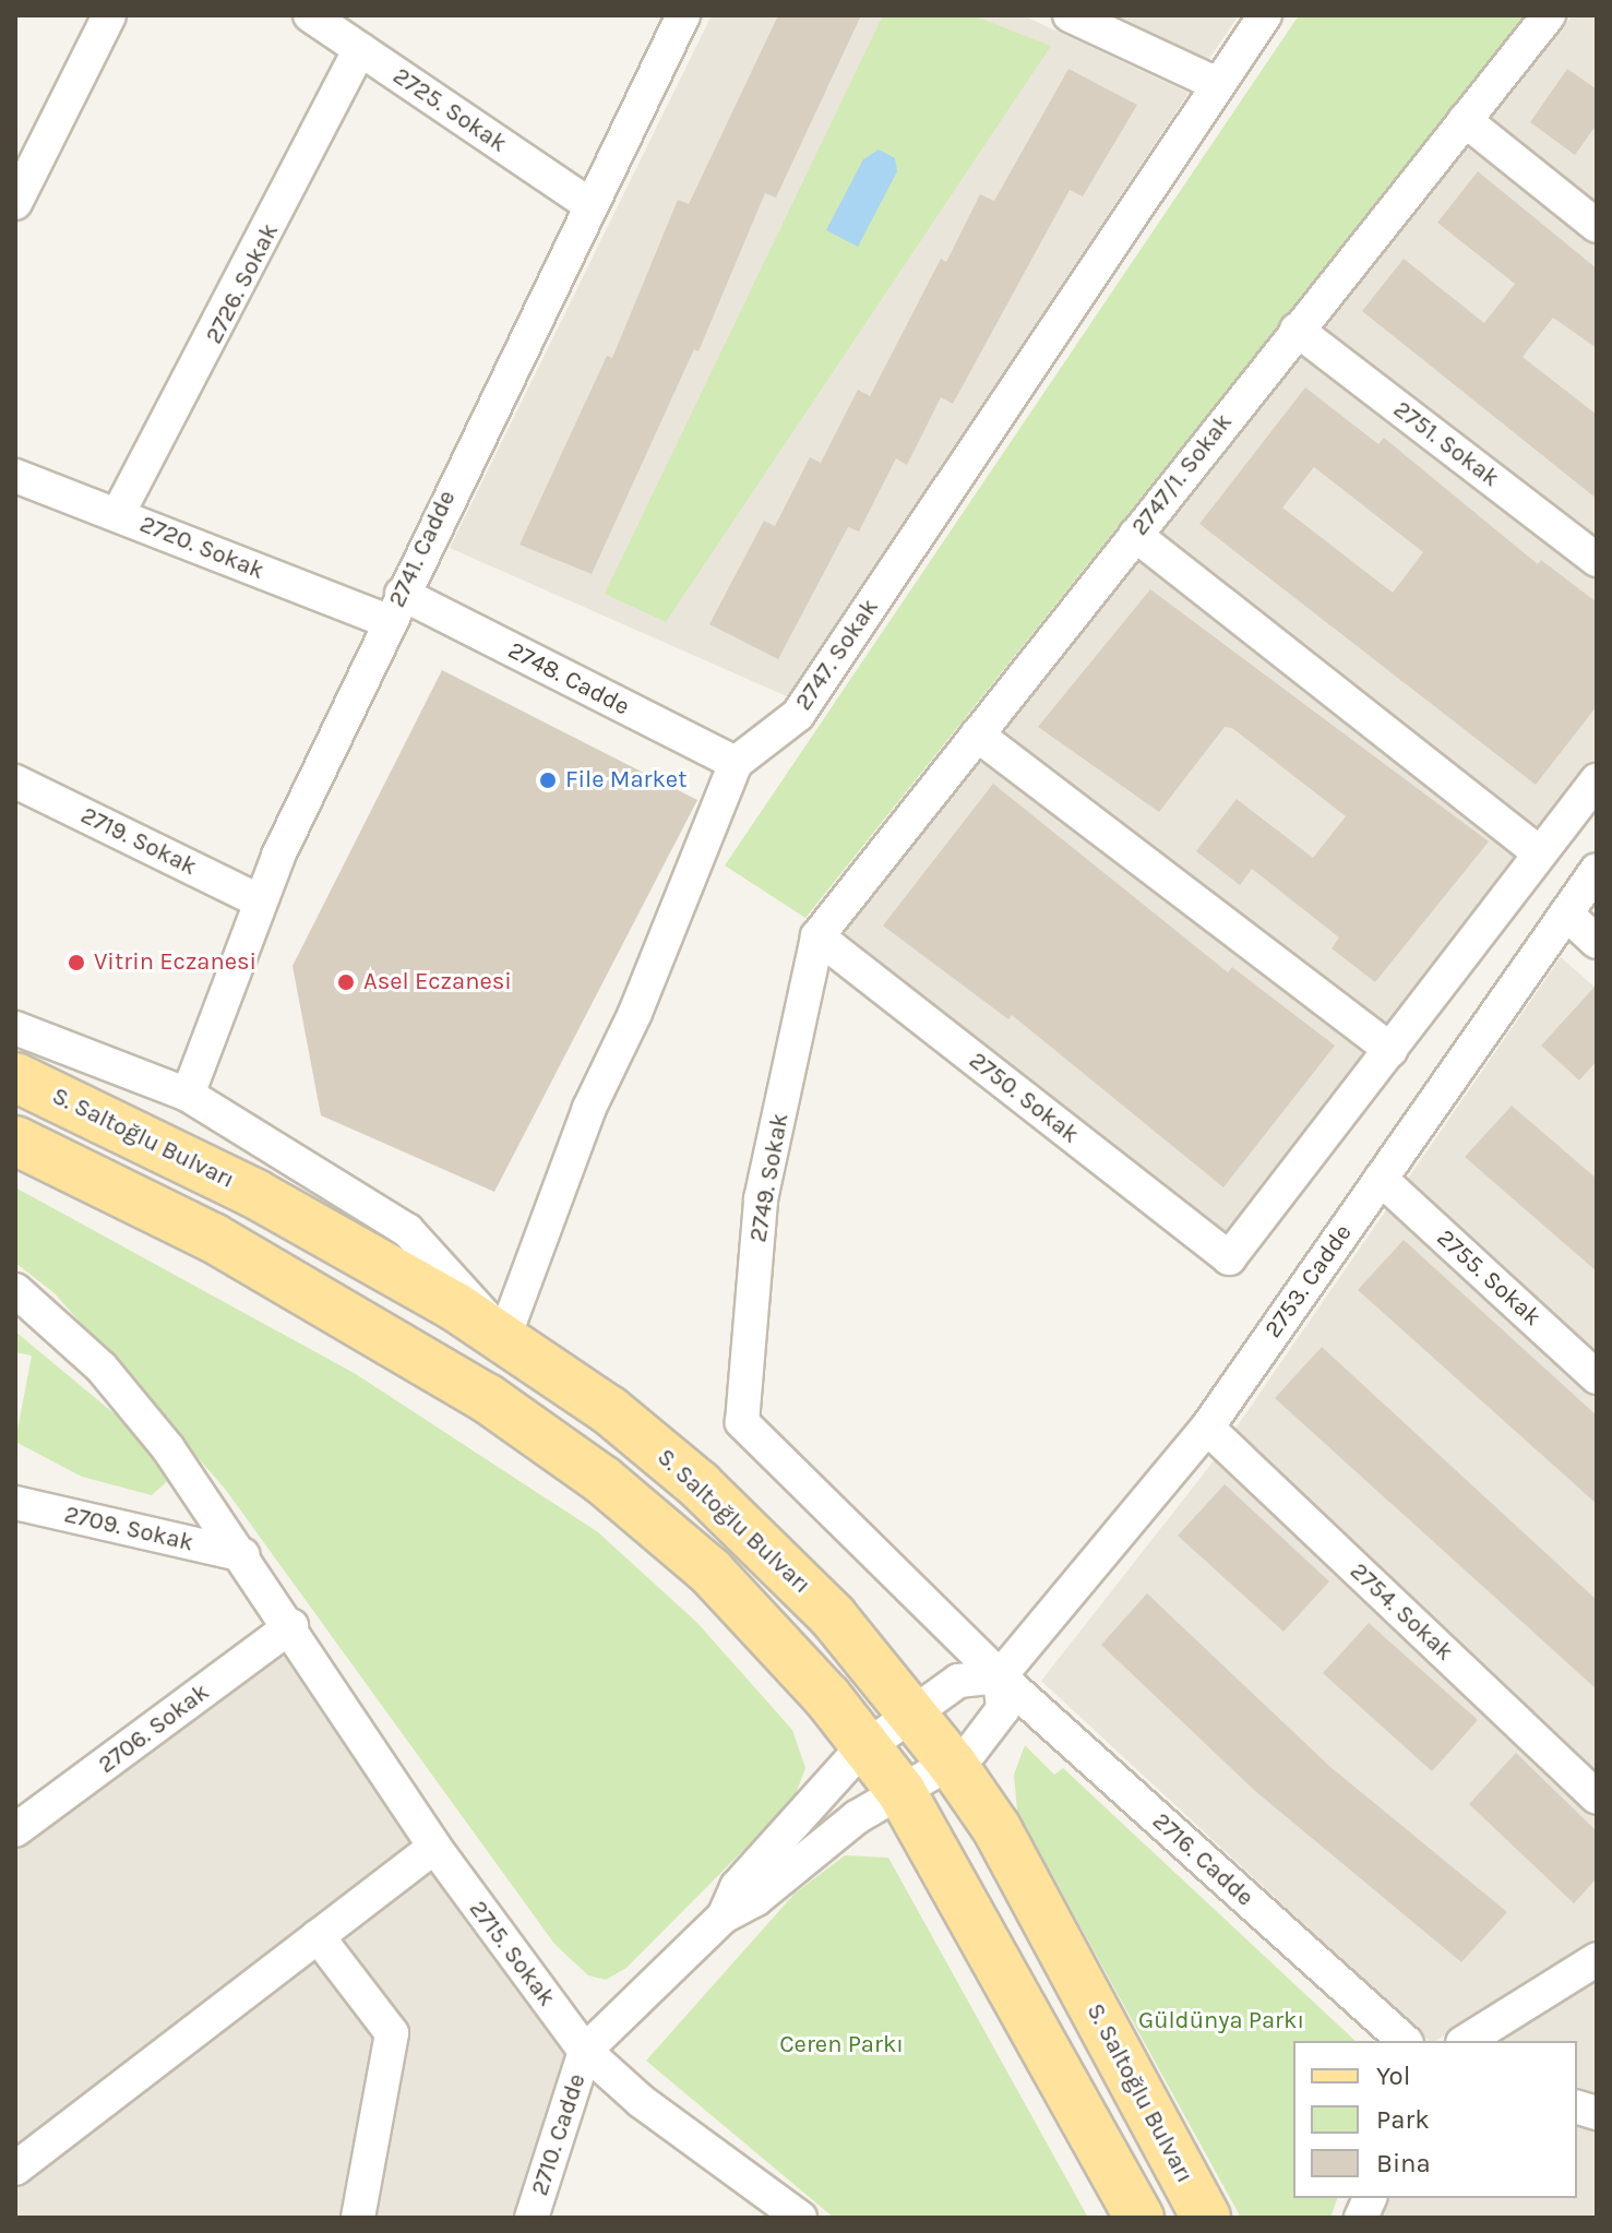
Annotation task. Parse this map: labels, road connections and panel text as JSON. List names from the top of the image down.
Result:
{
  "streets": {
    "main road": ["S. Saltoğlu Bulvarı"],
    "street": [
      "2725. Sokak",
      "2726. Sokak",
      "2751. Sokak",
      "2747/1. Sokak",
      "2720. Sokak",
      "2741. Cadde",
      "2747. Sokak",
      "2748. Cadde",
      "2719. Sokak",
      "2750. Sokak",
      "2749. Sokak",
      "2755. Sokak",
      "2753. Cadde",
      "2709. Sokak",
      "2754. Sokak",
      "2706. Sokak",
      "2716. Cadde",
      "2715. Sokak",
      "2710. Cadde"
    ]
  },
  "crossings": [
    ["2725. Sokak", "2726. Sokak"],
    ["2725. Sokak", "2741. Cadde"],
    ["2726. Sokak", "2720. Sokak"],
    ["2751. Sokak", "2747/1. Sokak"],
    ["2747/1. Sokak", "2750. Sokak"],
    ["2747/1. Sokak", "2749. Sokak"],
    ["2720. Sokak", "2741. Cadde"],
    ["2720. Sokak", "2748. Cadde"],
    ["2741. Cadde", "2748. Cadde"],
    ["2741. Cadde", "2719. Sokak"],
    ["2747. Sokak", "2748. Cadde"],
    ["2750. Sokak", "2749. Sokak"],
    ["2749. Sokak", "2716. Cadde"],
    ["2755. Sokak", "2753. Cadde"],
    ["2753. Cadde", "2754. Sokak"],
    ["2753. Cadde", "2716. Cadde"],
    ["2709. Sokak", "2715. Sokak"],
    ["2706. Sokak", "2715. Sokak"],
    ["2715. Sokak", "2710. Cadde"]
  ],
  "parks": ["Güldünya Parkı", "Ceren Parkı"],
  "places": ["File Market", "Vitrin Eczanesi", "Asel Eczanesi"],
  "legend": ["Yol", "Park", "Bina"]
}
